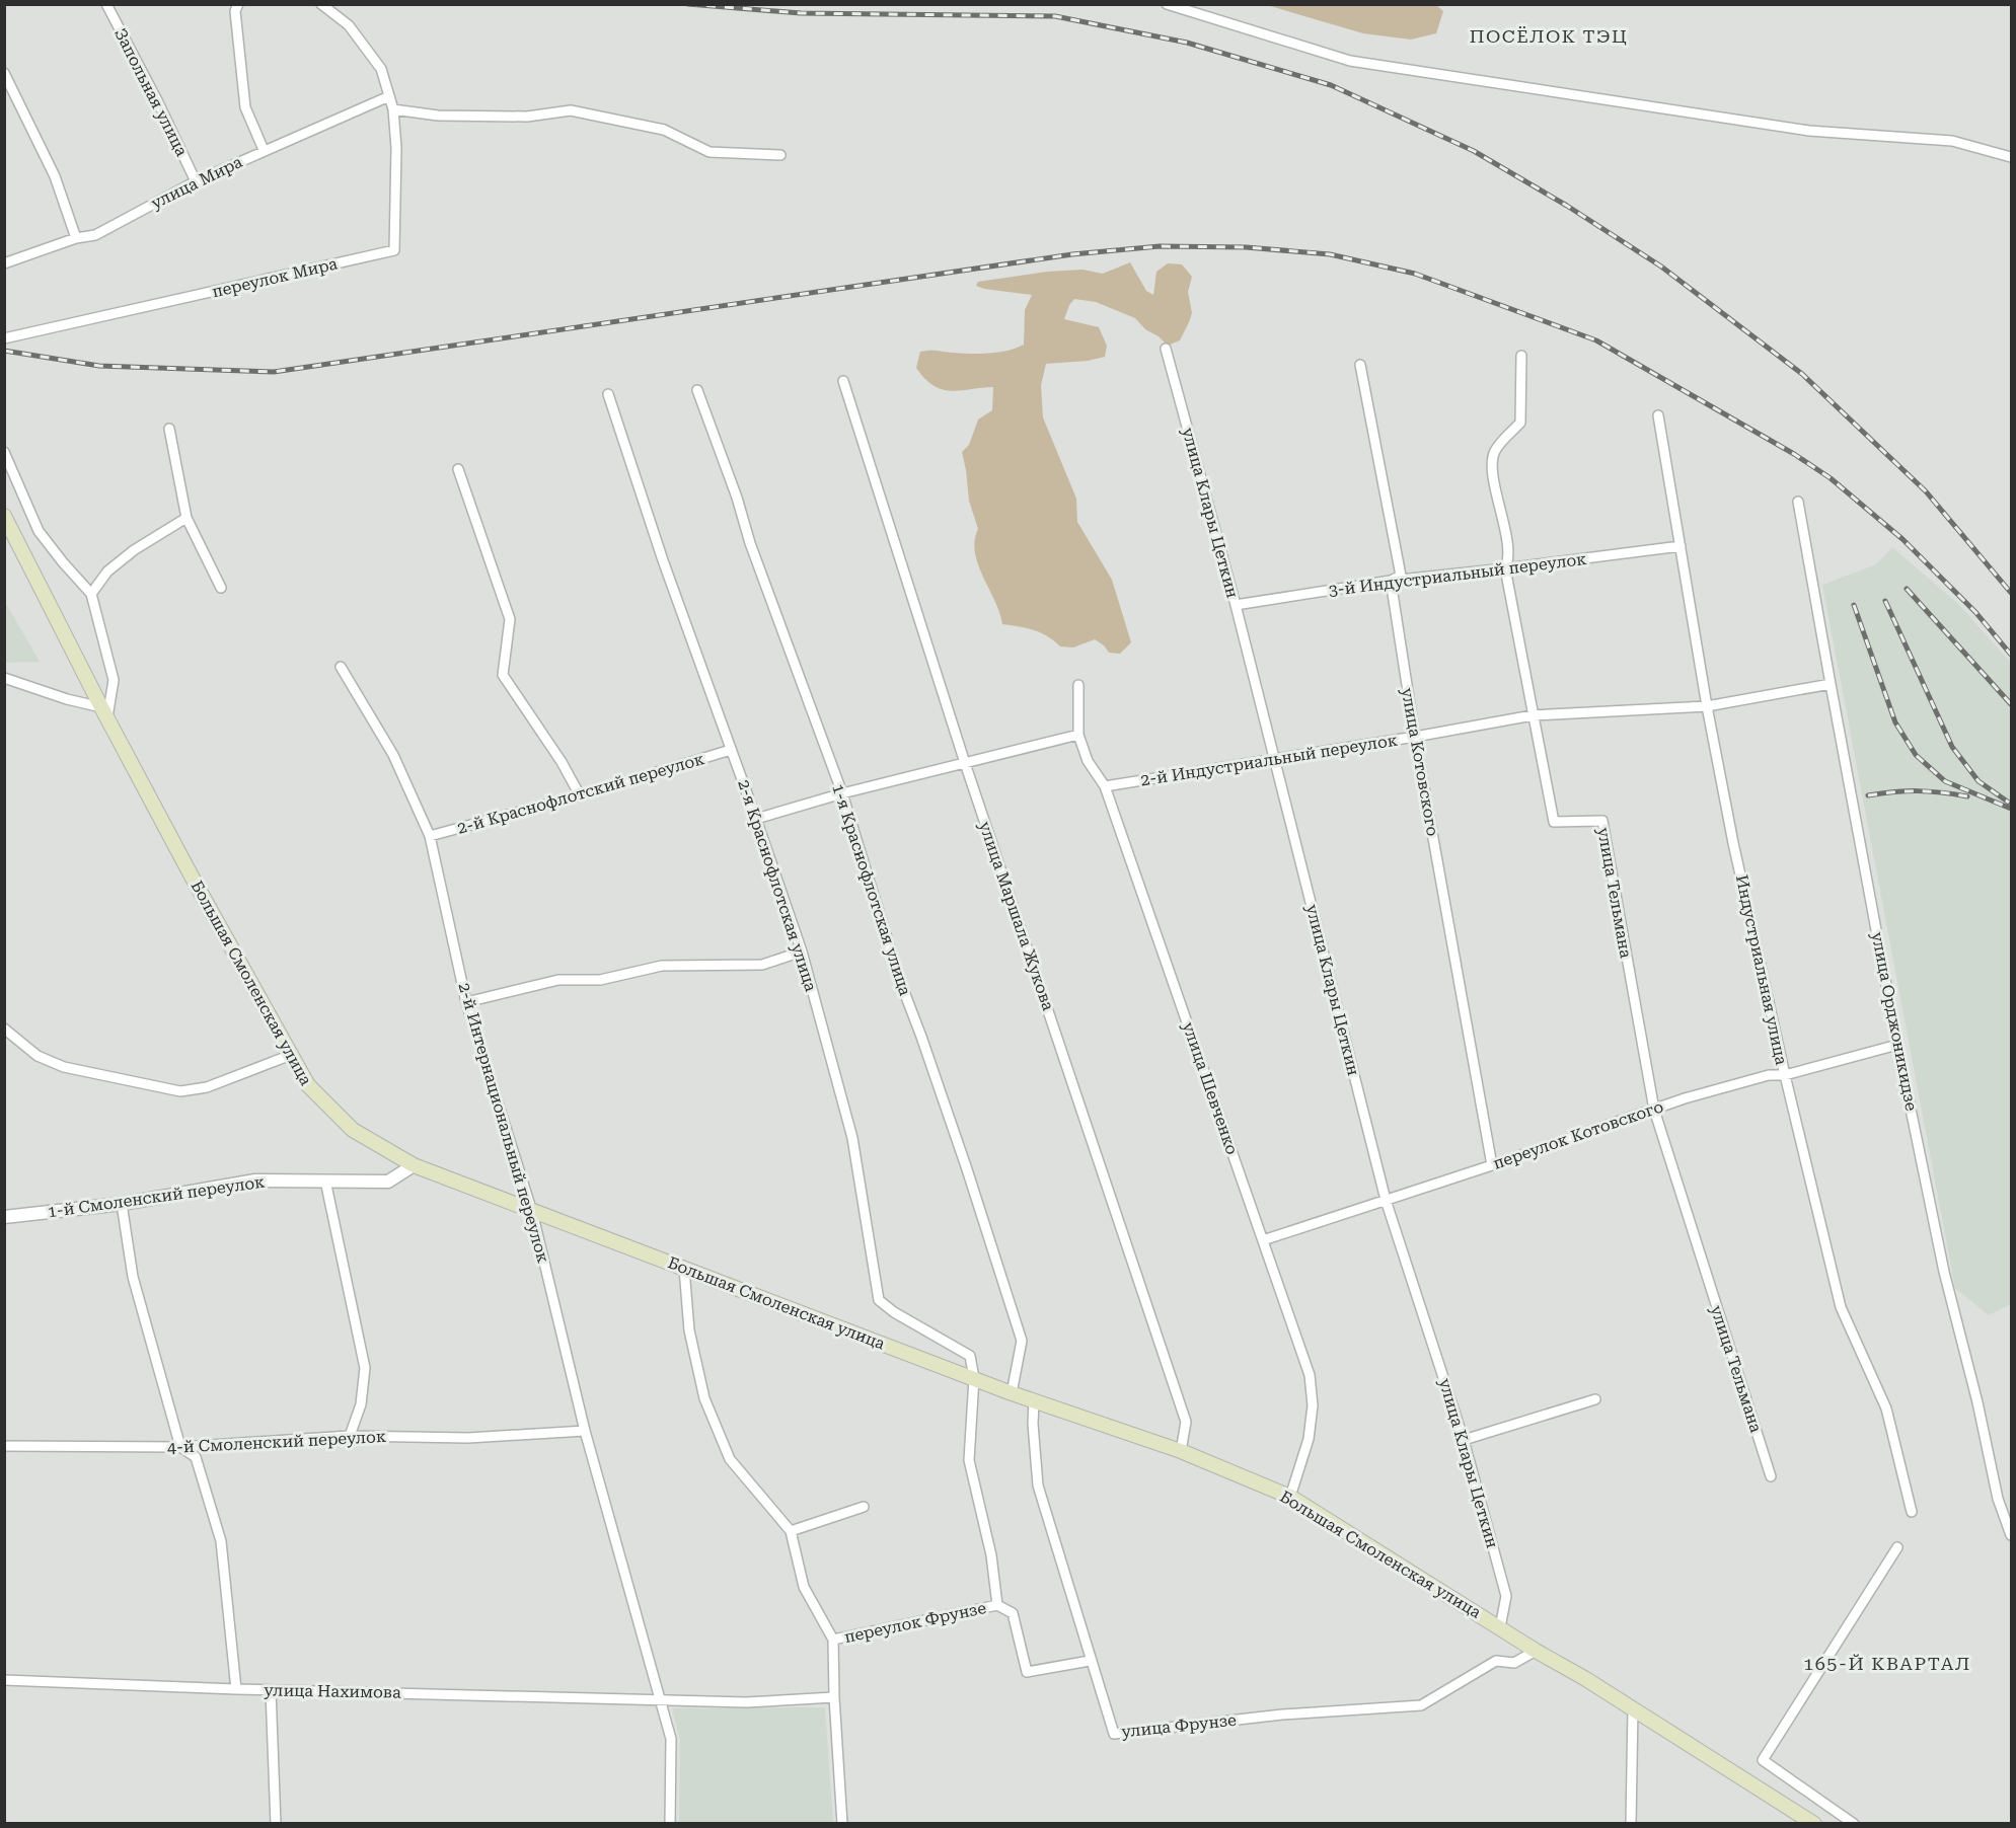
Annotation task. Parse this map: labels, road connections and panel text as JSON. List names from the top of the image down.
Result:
{
  "streets": {
    "main road": ["Большая Смоленская улица"],
    "street": [
      "Запольная улица",
      "улица Мира",
      "переулок Мира",
      "улица Клары Цеткин",
      "3-й Индустриальный переулок",
      "2-й Индустриальный переулок",
      "улица Котовского",
      "2-й Краснофлотский переулок",
      "2-я Краснофлотская улица",
      "1-я Краснофлотская улица",
      "улица Тельмана",
      "улица Маршала Жукова",
      "Индустриальная улица",
      "улица Орджоникидзе",
      "улица Шевченко",
      "2-й Интернациональный переулок",
      "переулок Котовского",
      "1-й Смоленский переулок",
      "4-й Смоленский переулок",
      "переулок Фрунзе",
      "улица Нахимова",
      "улица Фрунзе"
    ]
  },
  "crossings": [
    ["Запольная улица", "улица Мира"],
    ["улица Мира", "переулок Мира"],
    ["улица Клары Цеткин", "3-й Индустриальный переулок"],
    ["улица Клары Цеткин", "2-й Индустриальный переулок"],
    ["улица Клары Цеткин", "Большая Смоленская улица"],
    ["улица Клары Цеткин", "переулок Котовского"],
    ["3-й Индустриальный переулок", "улица Котовского"],
    ["3-й Индустриальный переулок", "улица Тельмана"],
    ["3-й Индустриальный переулок", "Индустриальная улица"],
    ["2-й Индустриальный переулок", "улица Котовского"],
    ["2-й Индустриальный переулок", "улица Тельмана"],
    ["2-й Индустриальный переулок", "Индустриальная улица"],
    ["2-й Индустриальный переулок", "улица Орджоникидзе"],
    ["2-й Индустриальный переулок", "улица Шевченко"],
    ["улица Котовского", "переулок Котовского"],
    ["2-й Краснофлотский переулок", "2-я Краснофлотская улица"],
    ["2-й Краснофлотский переулок", "2-й Интернациональный переулок"],
    ["2-я Краснофлотская улица", "Большая Смоленская улица"],
    ["2-я Краснофлотская улица", "переулок Фрунзе"],
    ["1-я Краснофлотская улица", "Большая Смоленская улица"],
    ["улица Тельмана", "переулок Котовского"],
    ["улица Маршала Жукова", "Большая Смоленская улица"],
    ["Индустриальная улица", "переулок Котовского"],
    ["Большая Смоленская улица", "улица Шевченко"],
    ["Большая Смоленская улица", "2-й Интернациональный переулок"],
    ["Большая Смоленская улица", "1-й Смоленский переулок"],
    ["Большая Смоленская улица", "переулок Фрунзе"],
    ["Большая Смоленская улица", "улица Фрунзе"],
    ["улица Орджоникидзе", "переулок Котовского"],
    ["улица Шевченко", "переулок Котовского"],
    ["2-й Интернациональный переулок", "4-й Смоленский переулок"],
    ["2-й Интернациональный переулок", "улица Нахимова"],
    ["переулок Фрунзе", "улица Фрунзе"]
  ],
  "districts": ["ПОСЁЛОК ТЭЦ", "165-Й КВАРТАЛ"]
}
